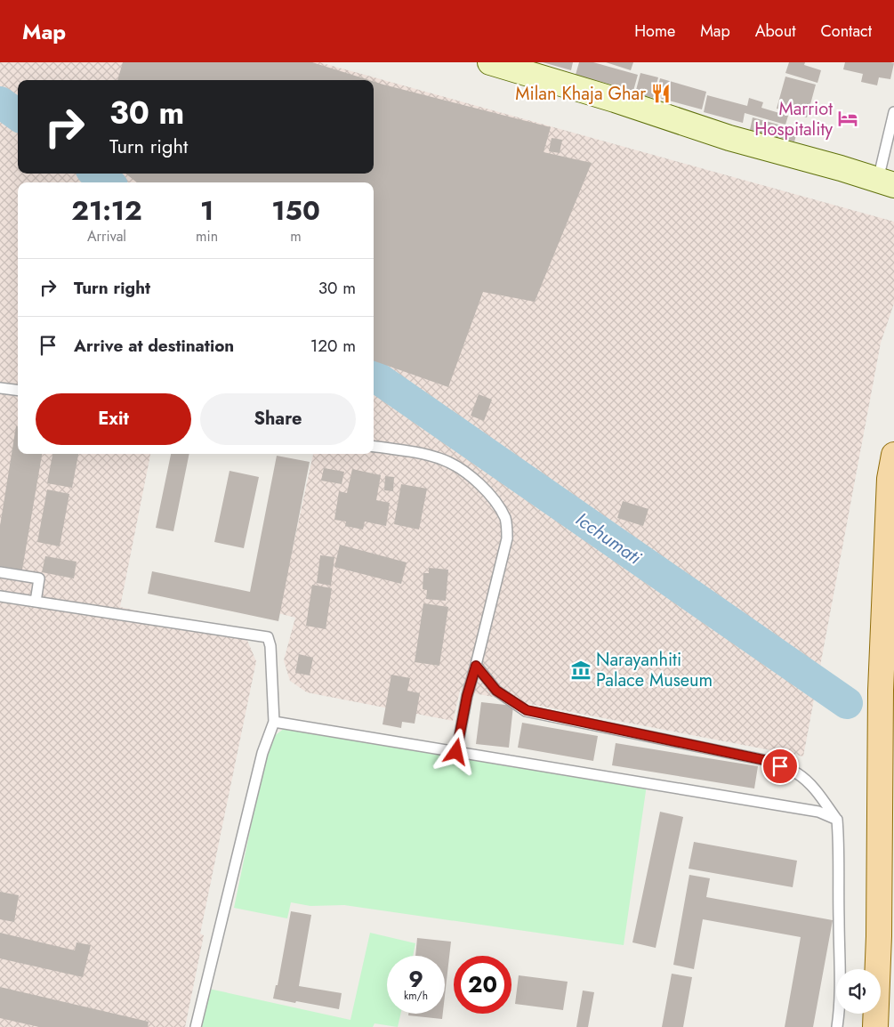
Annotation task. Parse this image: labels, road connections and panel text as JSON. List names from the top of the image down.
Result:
{
  "water": ["Icchumati"],
  "places": {
    "restaurant": ["Milan Khaja Ghar"],
    "hotel": ["Marriot Hospitality"],
    "museum": ["Narayanhiti Palace Museum"]
  },
  "page": {
    "header": "Map",
    "nav": [
      "Home",
      "Map",
      "About",
      "Contact"
    ],
    "turn": ["30 m", "Turn right"],
    "eta": [
      "21:12",
      "Arrival",
      "1",
      "min",
      "150",
      "m"
    ],
    "list": [
      {
        "name": "Turn right",
        "value": "30 m"
      },
      {
        "name": "Arrive at destination",
        "value": "120 m"
      }
    ],
    "buttons": ["Exit", "Share"],
    "speed": "9 km/h",
    "limit": "20"
  }
}
